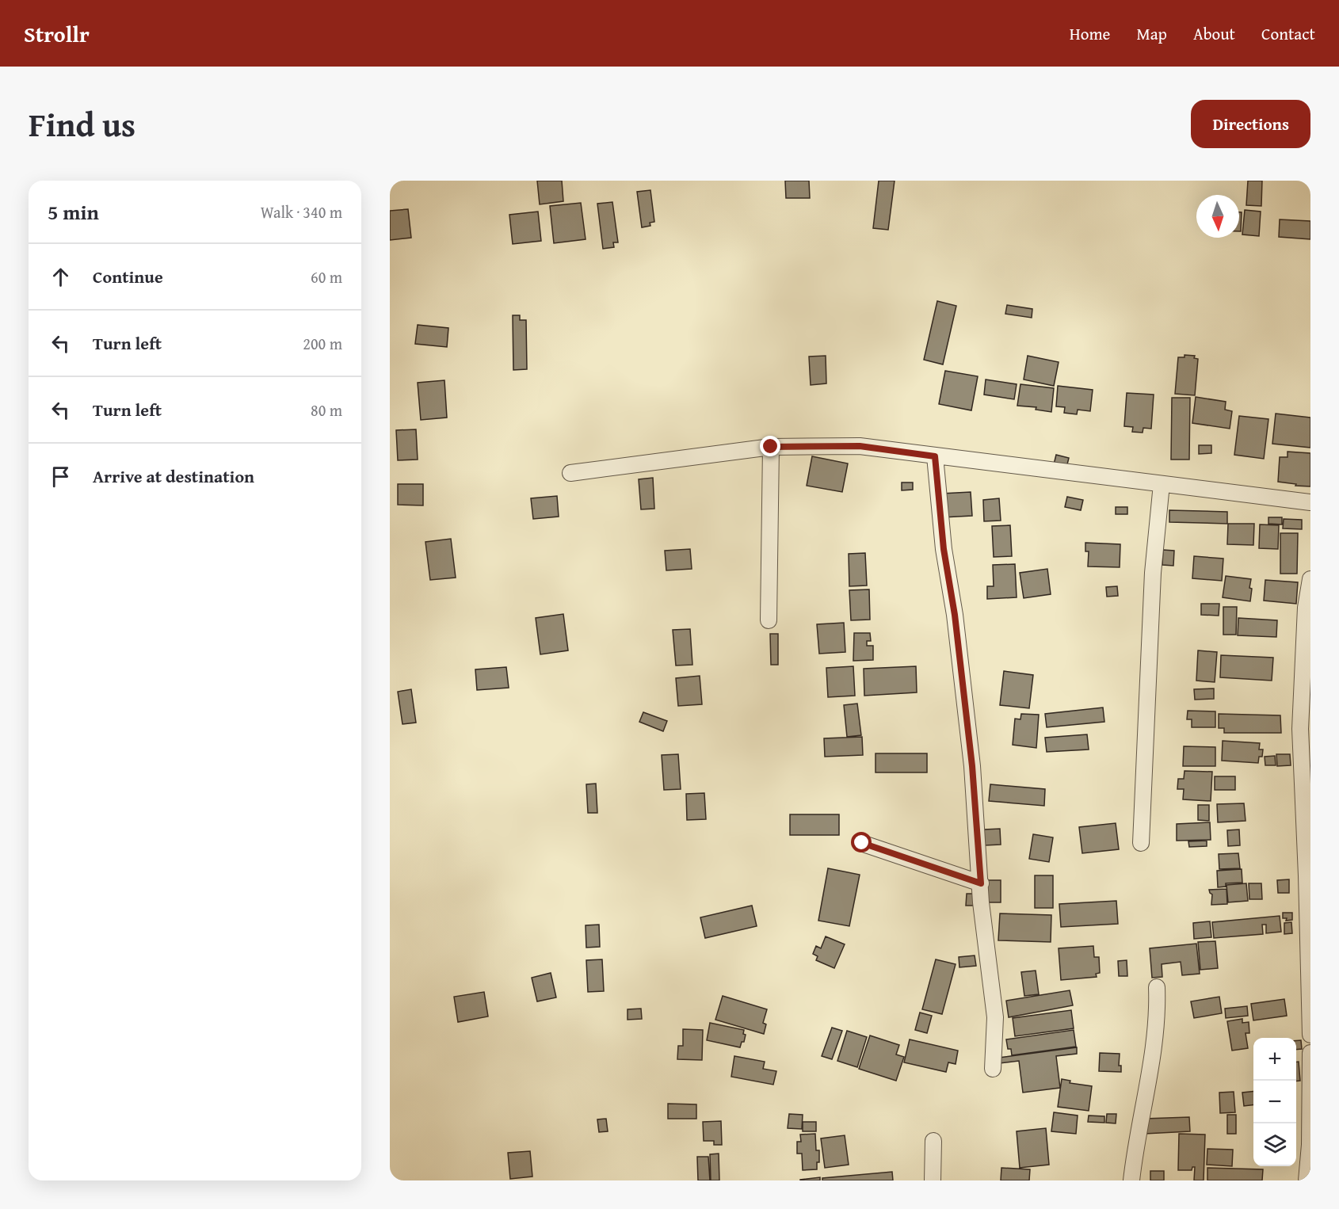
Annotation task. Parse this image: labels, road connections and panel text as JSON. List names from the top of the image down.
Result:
{
  "north": "bottom",
  "page": {
    "header": "Strollr",
    "nav": [
      "Home",
      "Map",
      "About",
      "Contact"
    ],
    "title": "Find us",
    "buttons": "Directions",
    "heading": ["5 min", "Walk · 340 m"],
    "list": [
      ["Continue", "60 m"],
      ["Turn left", "200 m"],
      ["Turn left", "80 m"],
      "Arrive at destination"
    ],
    "map_buttons": ["+", "−"]
  }
}
